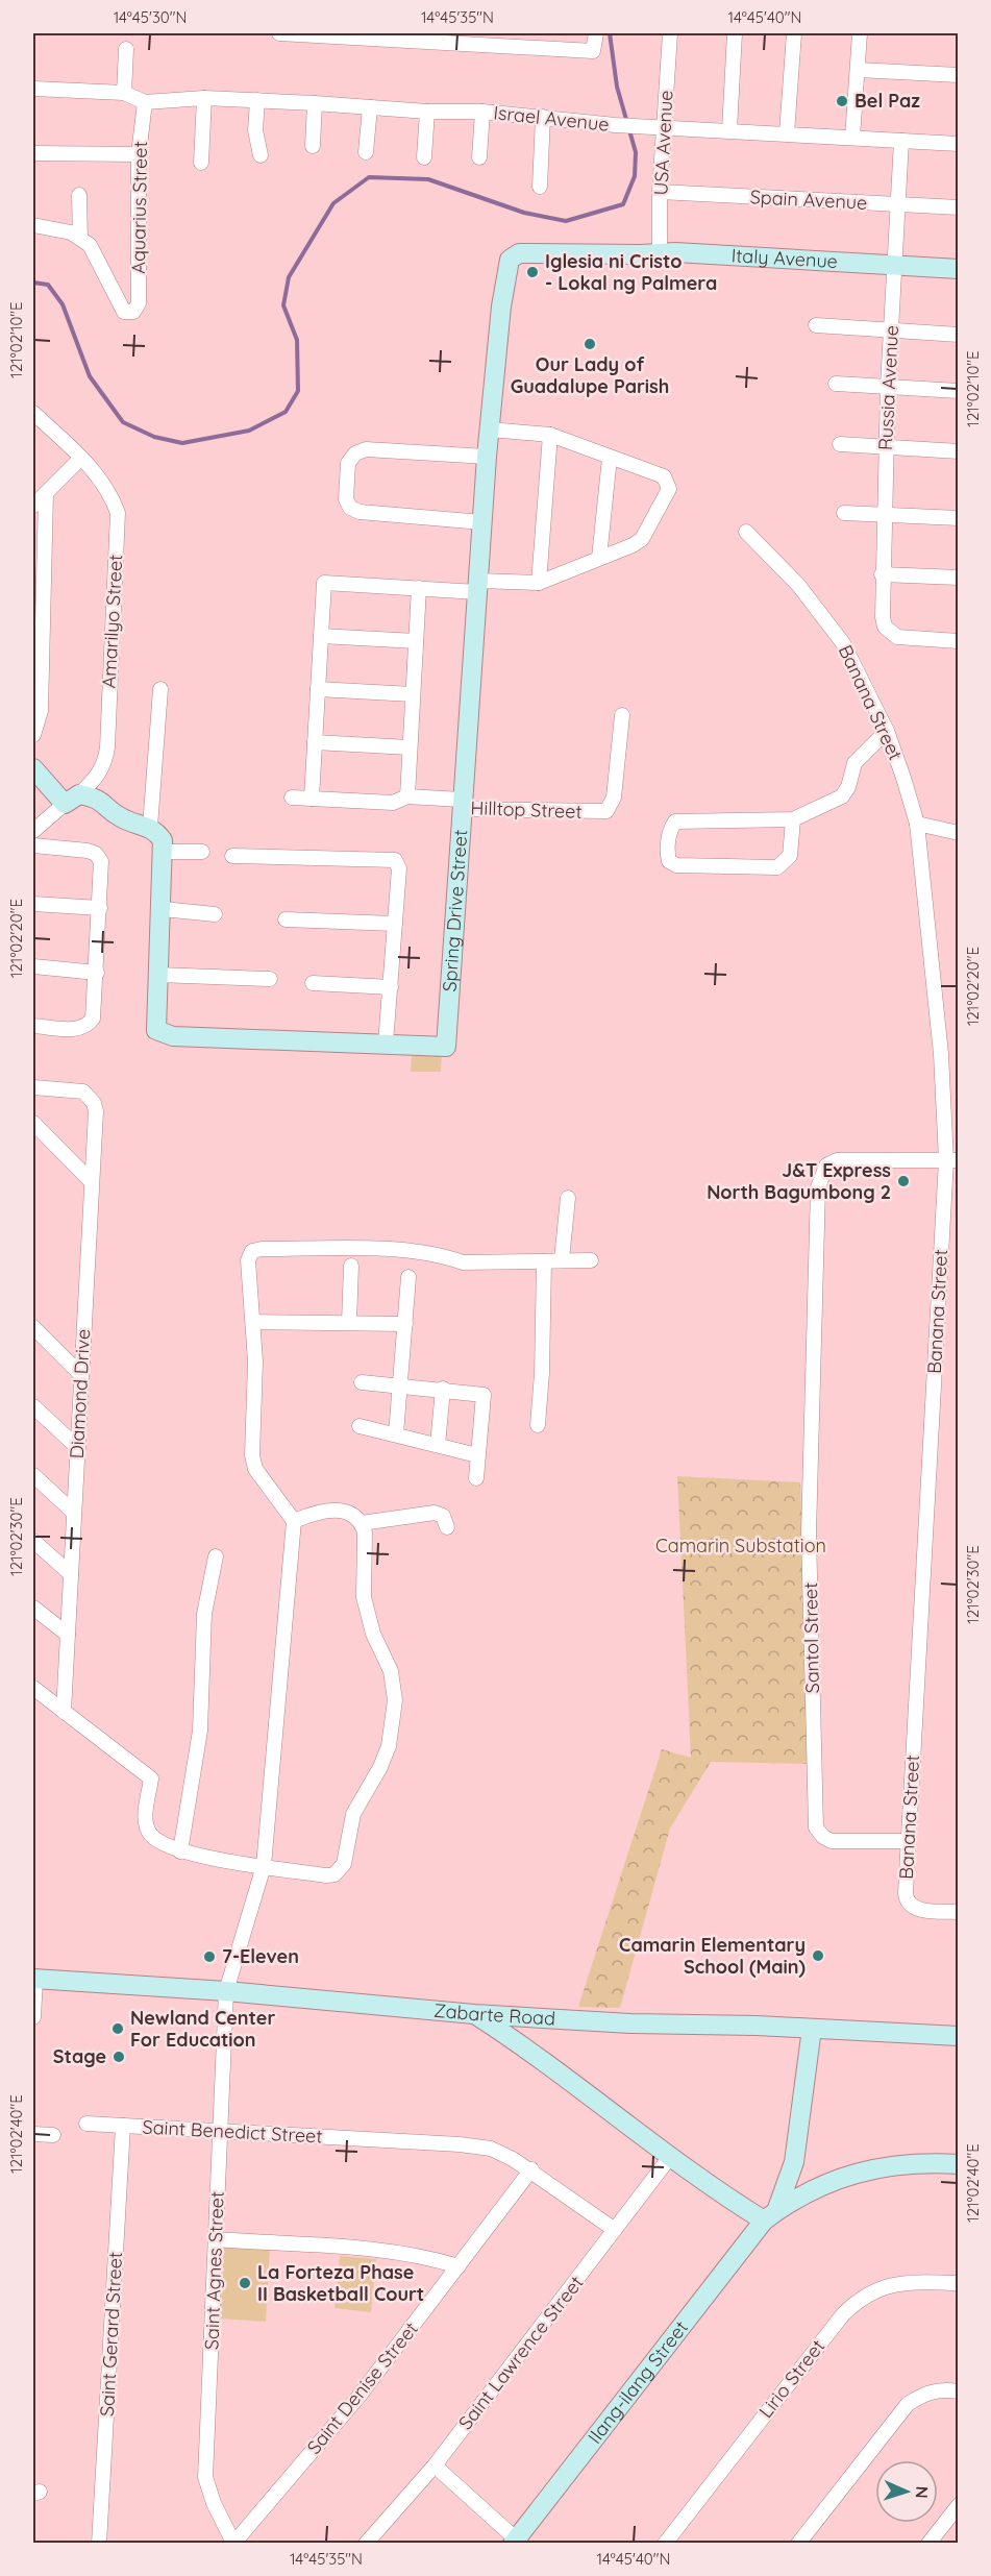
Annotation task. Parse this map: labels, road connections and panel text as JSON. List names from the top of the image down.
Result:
{
  "streets": {
    "street": [
      "Israel Avenue",
      "USA Avenue",
      "Spain Avenue",
      "Aquarius Street",
      "Italy Avenue",
      "Russia Avenue",
      "Amarilyo Street",
      "Banana Street",
      "Hilltop Street",
      "Spring Drive Street",
      "Diamond Drive",
      "Santol Street",
      "Zabarte Road",
      "Saint Benedict Street",
      "Saint Agnes Street",
      "Saint Gerard Street",
      "Saint Lawrence Street",
      "Lirio Street",
      "Ilang-ilang Street",
      "Saint Denise Street"
    ]
  },
  "crossings": [
    ["Israel Avenue", "USA Avenue"],
    ["Israel Avenue", "Aquarius Street"],
    ["Israel Avenue", "Russia Avenue"],
    ["USA Avenue", "Spain Avenue"],
    ["USA Avenue", "Italy Avenue"],
    ["Spain Avenue", "Russia Avenue"],
    ["Italy Avenue", "Russia Avenue"],
    ["Italy Avenue", "Spring Drive Street"],
    ["Banana Street", "Santol Street"],
    ["Hilltop Street", "Spring Drive Street"],
    ["Zabarte Road", "Saint Agnes Street"],
    ["Saint Benedict Street", "Saint Agnes Street"],
    ["Saint Benedict Street", "Saint Gerard Street"],
    ["Saint Benedict Street", "Saint Lawrence Street"],
    ["Saint Benedict Street", "Saint Denise Street"],
    ["Saint Agnes Street", "Saint Denise Street"]
  ],
  "parks": ["Camarin Substation"],
  "places": [
    "Bel Paz",
    "Iglesia ni Cristo - Lokal ng Palmera",
    "Our Lady of Guadalupe Parish",
    "J&T Express North Bagumbong 2",
    "Camarin Elementary School (Main)",
    "7-Eleven",
    "Newland Center For Education",
    "Stage",
    "La Forteza Phase II Basketball Court"
  ],
  "north": "right",
  "coordinates": [
    "14°45'30\"N",
    "14°45'35\"N",
    "14°45'40\"N",
    "121°02'10\"E",
    "121°02'20\"E",
    "121°02'30\"E",
    "121°02'40\"E"
  ]
}
